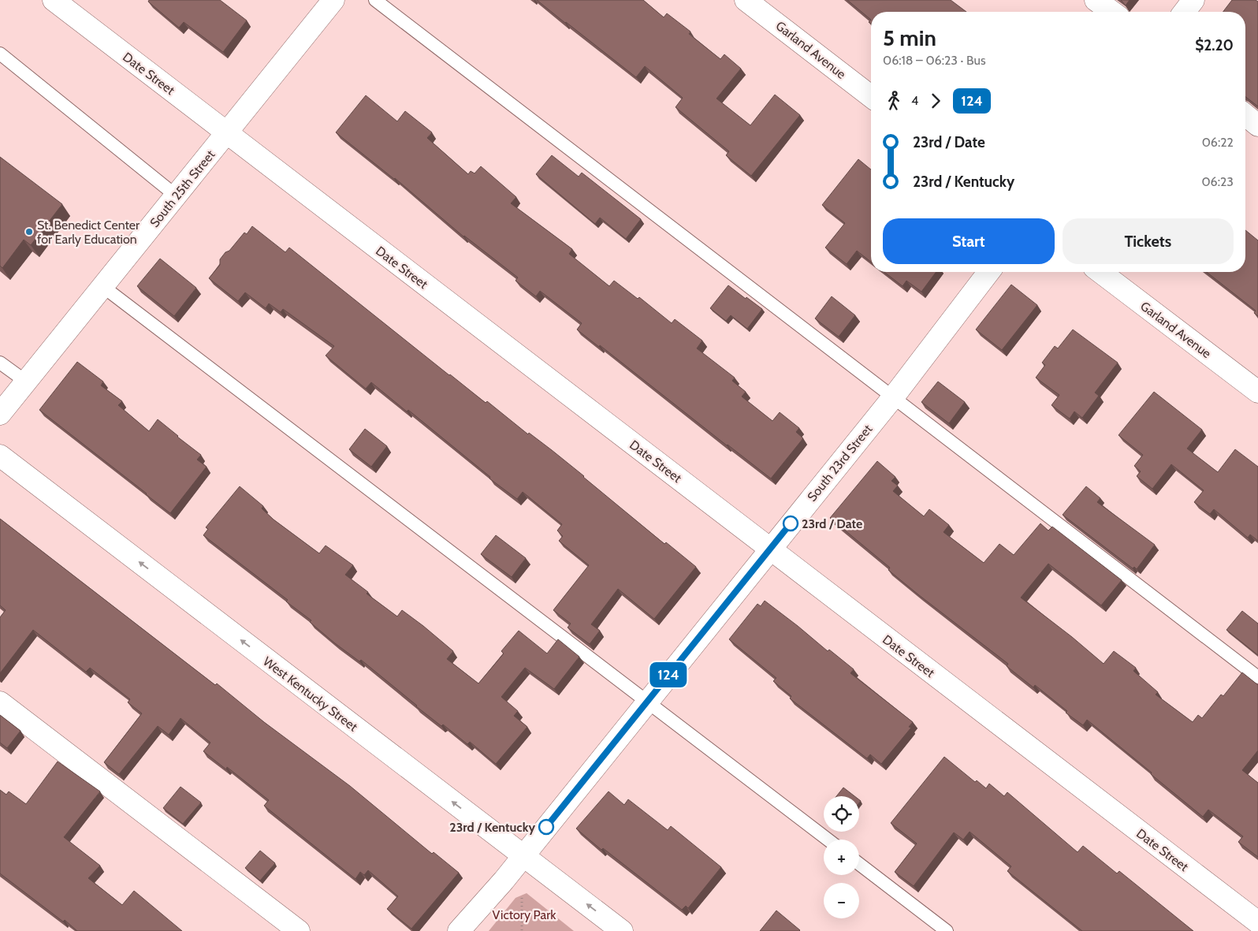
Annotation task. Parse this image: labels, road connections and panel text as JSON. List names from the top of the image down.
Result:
{
  "streets": {
    "street": [
      "Garland Avenue",
      "Date Street",
      "South 25th Street",
      "South 23rd Street",
      "West Kentucky Street"
    ]
  },
  "crossings": [
    ["Date Street", "South 25th Street"],
    ["Date Street", "South 23rd Street"],
    ["South 23rd Street", "West Kentucky Street"]
  ],
  "one_way": ["West Kentucky Street"],
  "parks": ["Victory Park"],
  "places": ["St. Benedict Center for Early Education", "23rd / Date", "23rd / Kentucky"],
  "lines": ["bus line 124"],
  "page": {
    "on_map": "124",
    "heading": ["5 min", "06:18 – 06:23 · Bus", "$2.20"],
    "legs": ["4", "124"],
    "list": [
      {
        "name": "23rd / Date",
        "value": "06:22"
      },
      {
        "name": "23rd / Kentucky",
        "value": "06:23"
      }
    ],
    "buttons": ["Start", "Tickets"],
    "map_buttons": ["+", "−"]
  }
}
